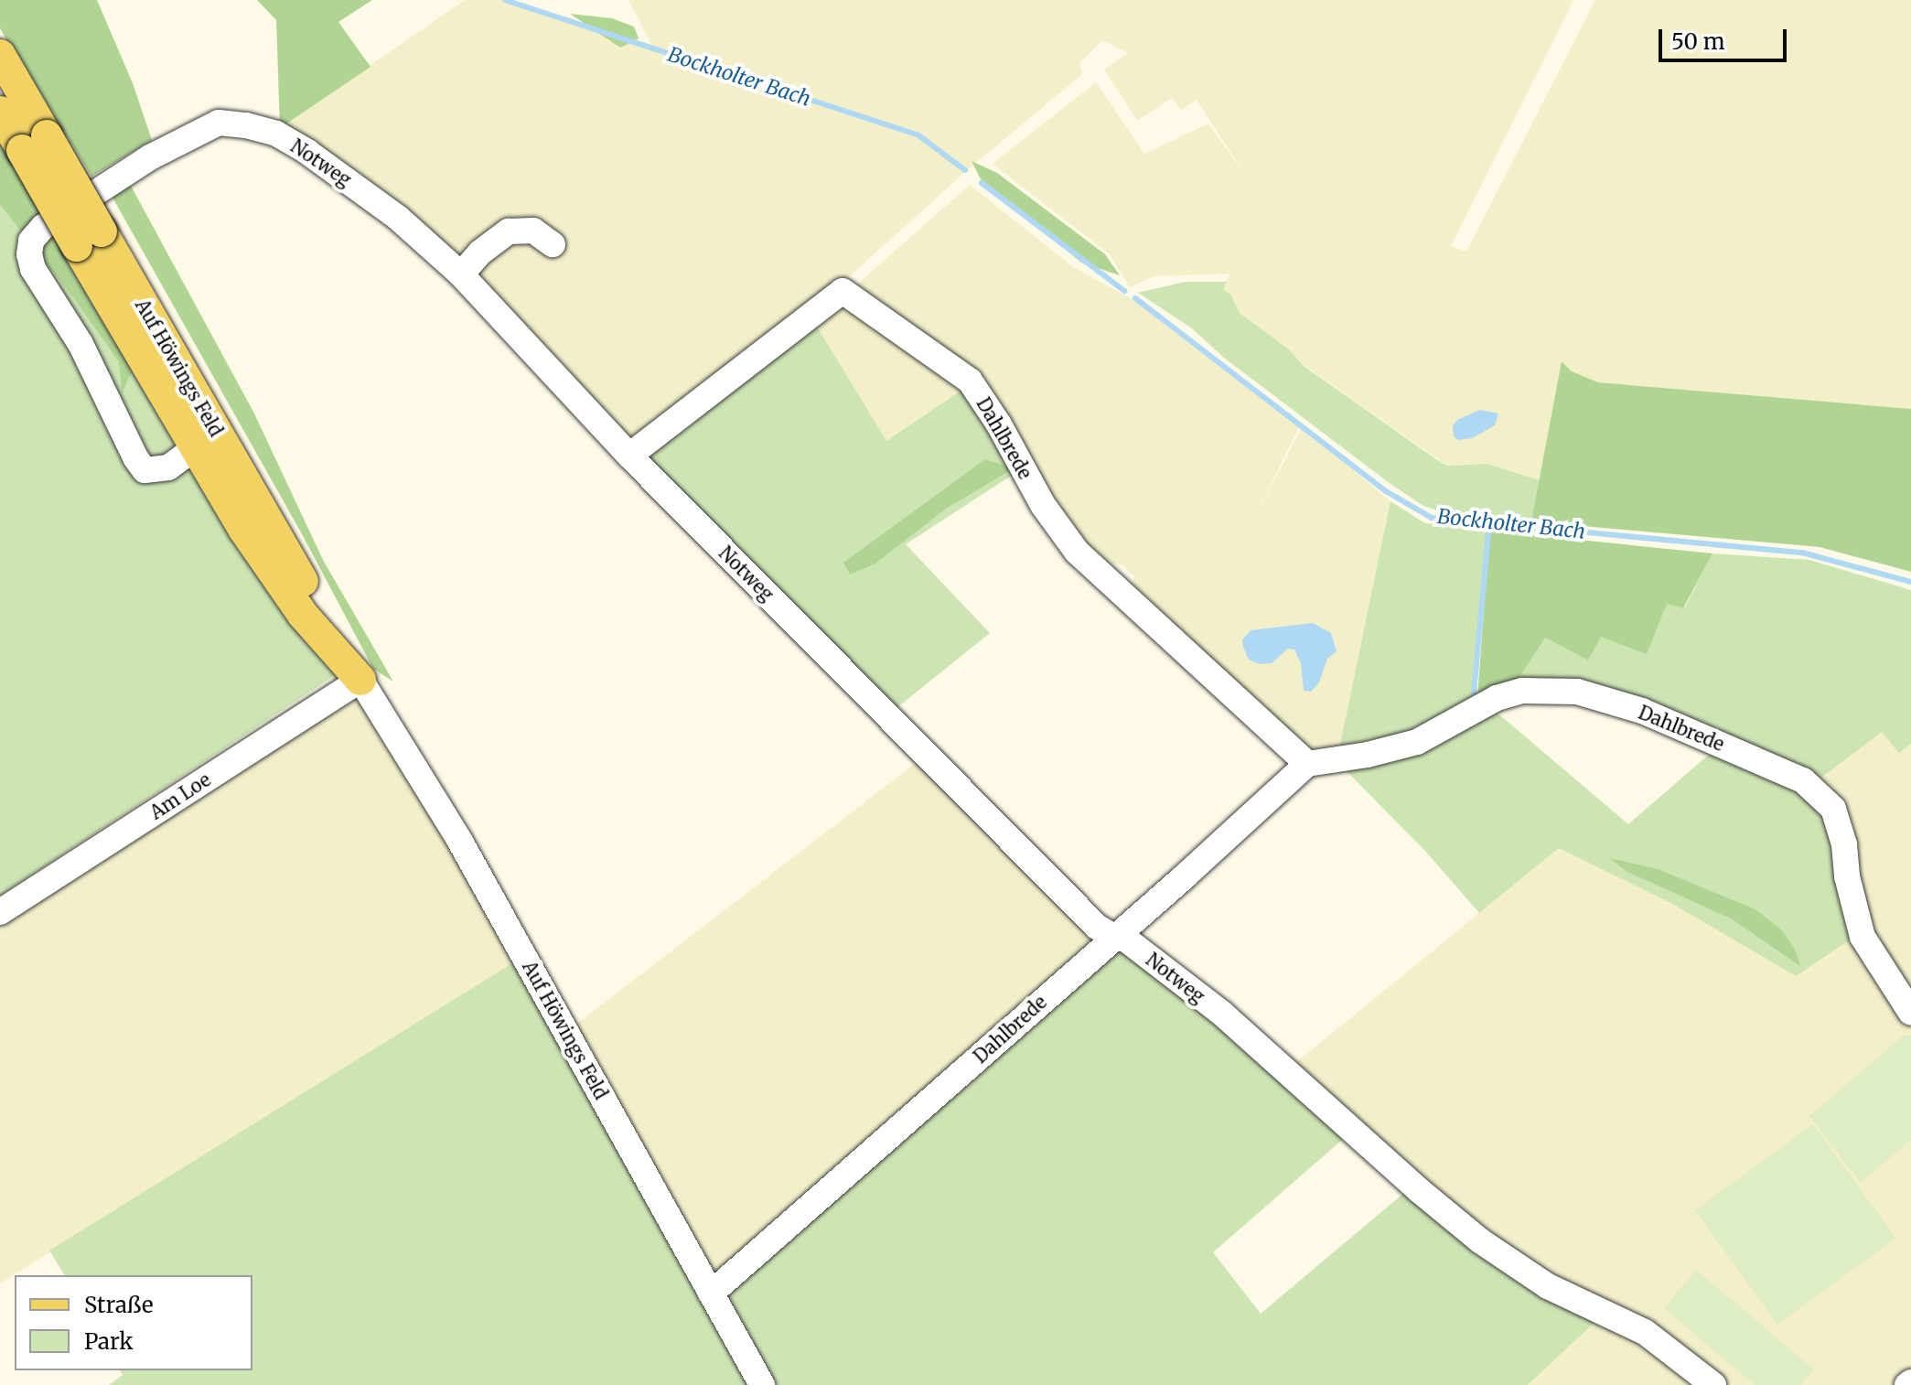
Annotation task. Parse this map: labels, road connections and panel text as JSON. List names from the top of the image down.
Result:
{
  "streets": {
    "main road": ["Auf Höwings Feld"],
    "street": ["Notweg", "Dahlbrede", "Am Loe"]
  },
  "crossings": [
    ["Notweg", "Auf Höwings Feld"],
    ["Notweg", "Dahlbrede"],
    ["Auf Höwings Feld", "Dahlbrede"],
    ["Auf Höwings Feld", "Am Loe"]
  ],
  "water": ["Bockholter Bach"],
  "legend": ["Straße", "Park"],
  "scale_bar": "50 m"
}
